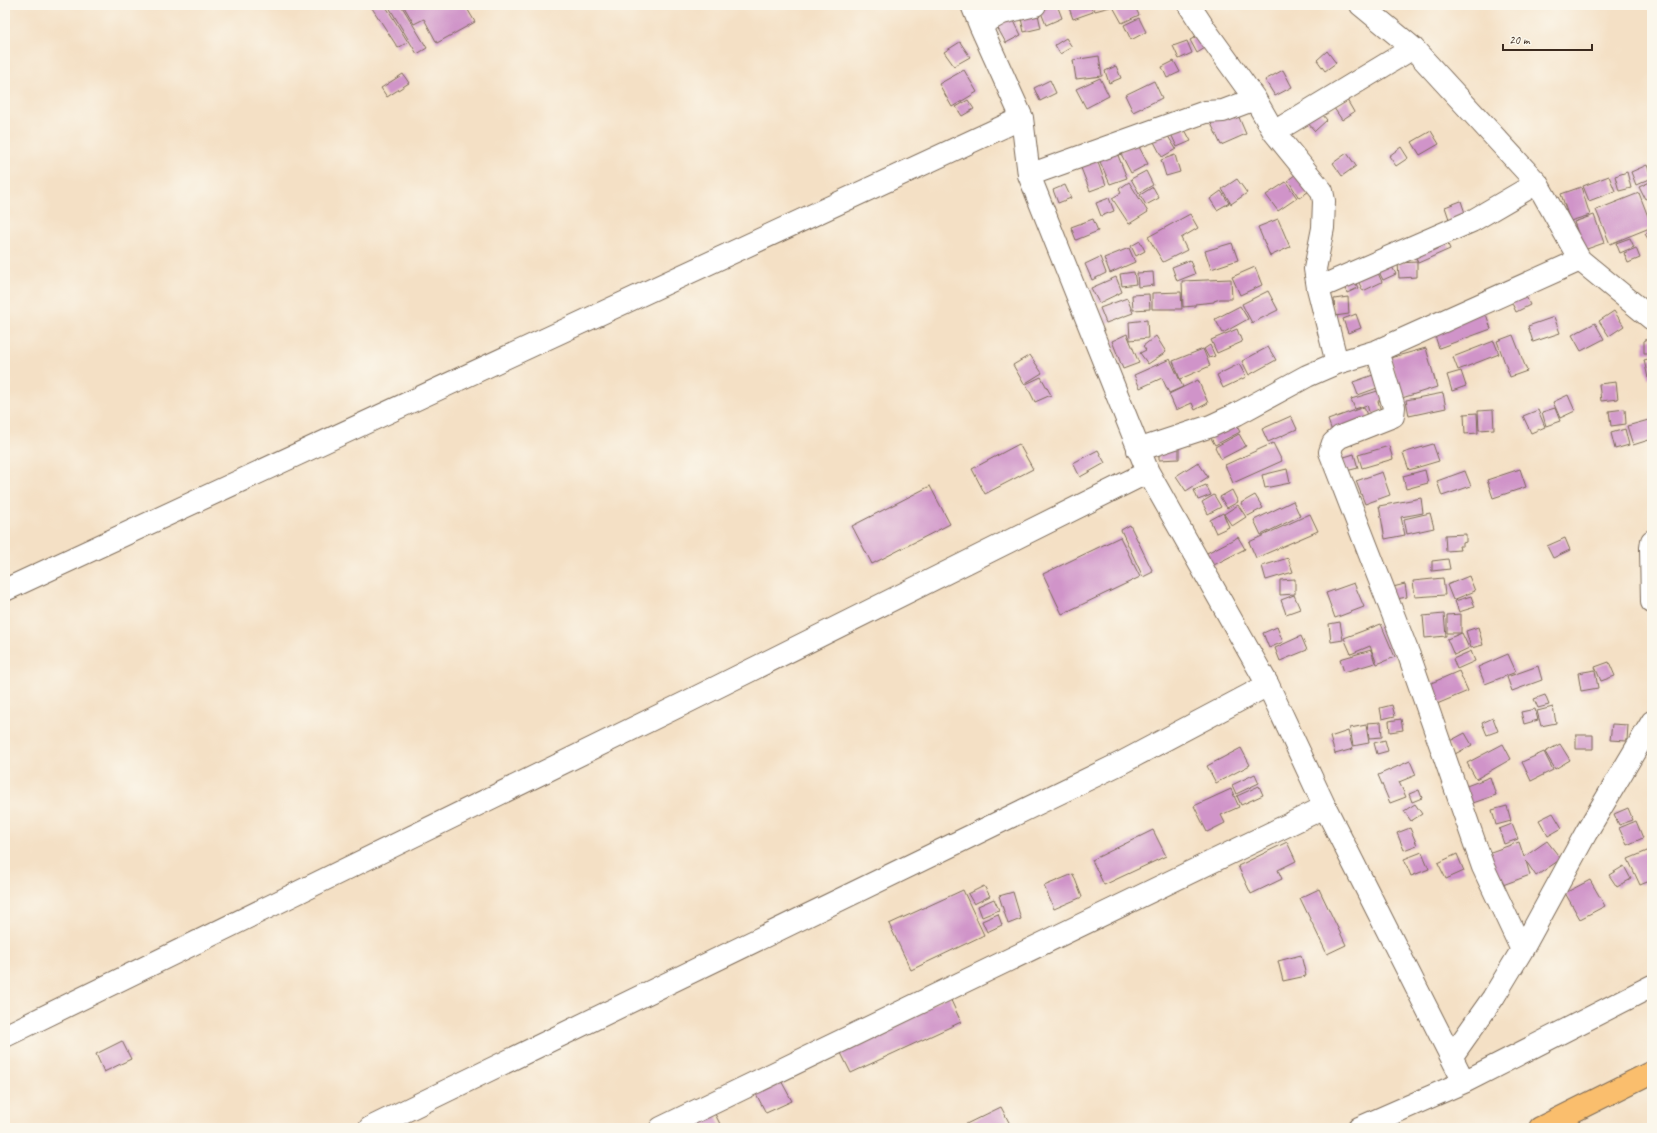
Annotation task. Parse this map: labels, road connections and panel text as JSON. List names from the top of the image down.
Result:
{
  "scale_bar": "20 m"
}
